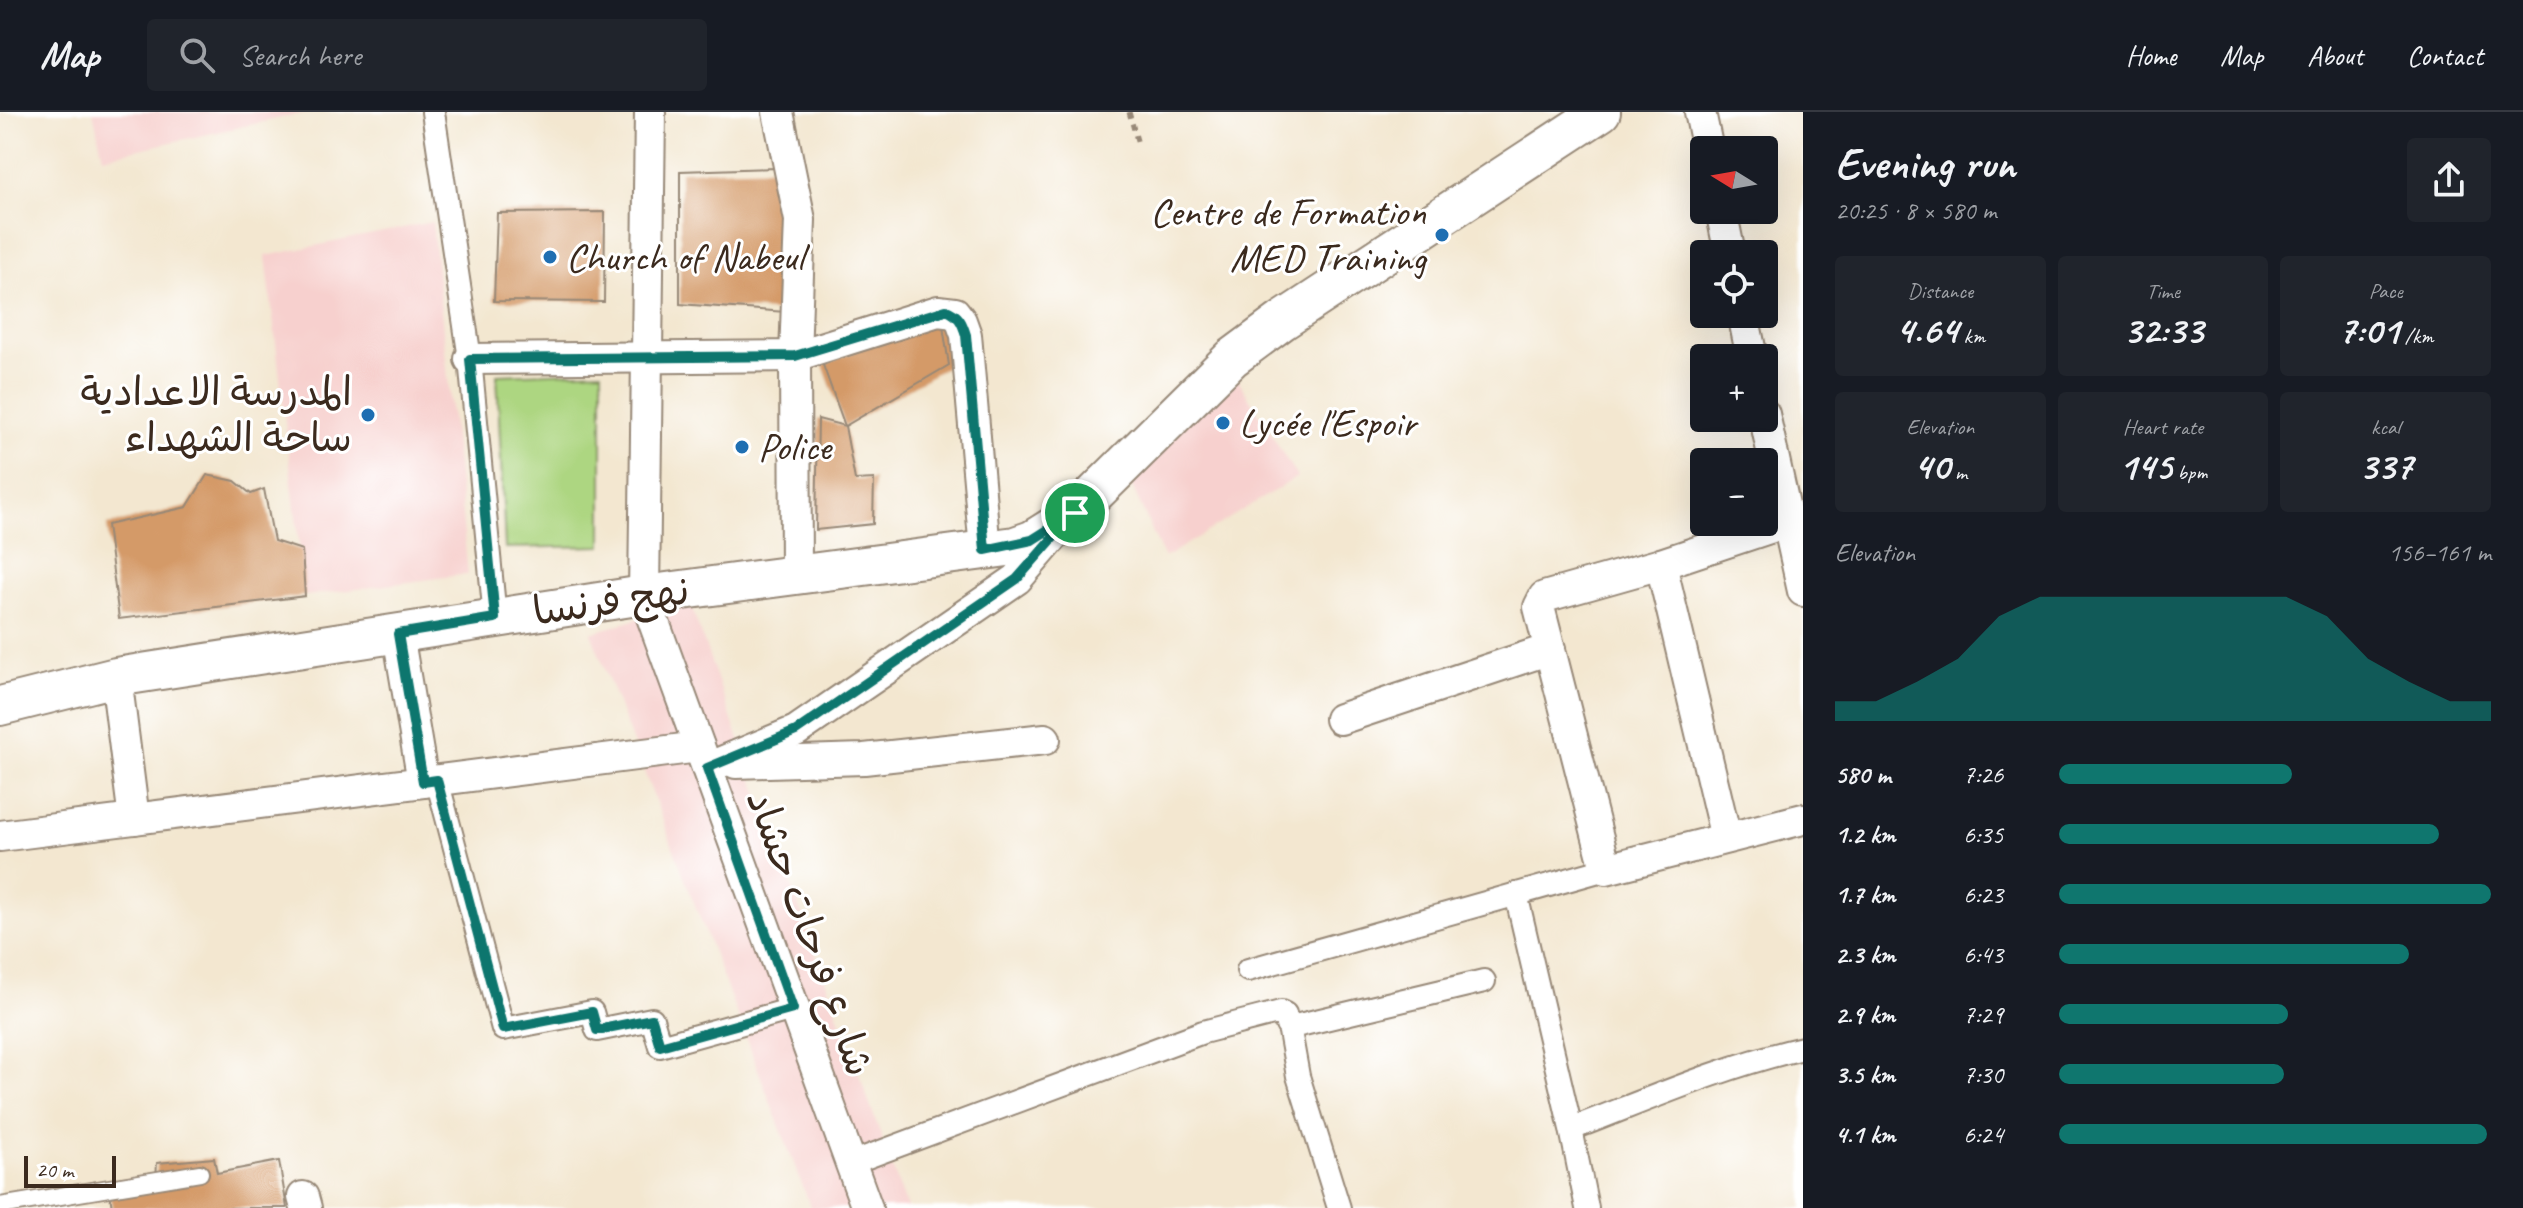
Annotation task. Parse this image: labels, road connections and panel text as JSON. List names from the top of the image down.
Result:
{
  "streets": {
    "street": ["نهج فرنسا", "شارع فرحات حشاد"]
  },
  "crossings": [
    ["نهج فرنسا", "شارع فرحات حشاد"]
  ],
  "places": [
    "Centre de Formation MED Training",
    "Church of Nabeul",
    "المدرسة الاعدادية ساحة الشهداء",
    "Lycée l'Espoir",
    "Police"
  ],
  "scale_bar": "20 m",
  "north": "left",
  "page": {
    "header": "Map",
    "search": "Search here",
    "nav": [
      "Home",
      "Map",
      "About",
      "Contact"
    ],
    "heading": ["Evening run", "20:25 · 8 × 580 m"],
    "map_buttons": ["+", "−"],
    "stats": [
      ["Distance", "4.64 km"],
      ["Time", "32:33"],
      ["Pace", "7:01 /km"],
      ["Elevation", "40 m"],
      ["Heart rate", "145 bpm"],
      ["kcal", "337"]
    ],
    "chart": ["Elevation", "156–161 m"],
    "list": [
      {
        "name": "580 m",
        "note": "7:26"
      },
      {
        "name": "1.2 km",
        "note": "6:35"
      },
      {
        "name": "1.7 km",
        "note": "6:23"
      },
      {
        "name": "2.3 km",
        "note": "6:43"
      },
      {
        "name": "2.9 km",
        "note": "7:29"
      },
      {
        "name": "3.5 km",
        "note": "7:30"
      },
      {
        "name": "4.1 km",
        "note": "6:24"
      }
    ],
    "scale": "20 m"
  }
}
